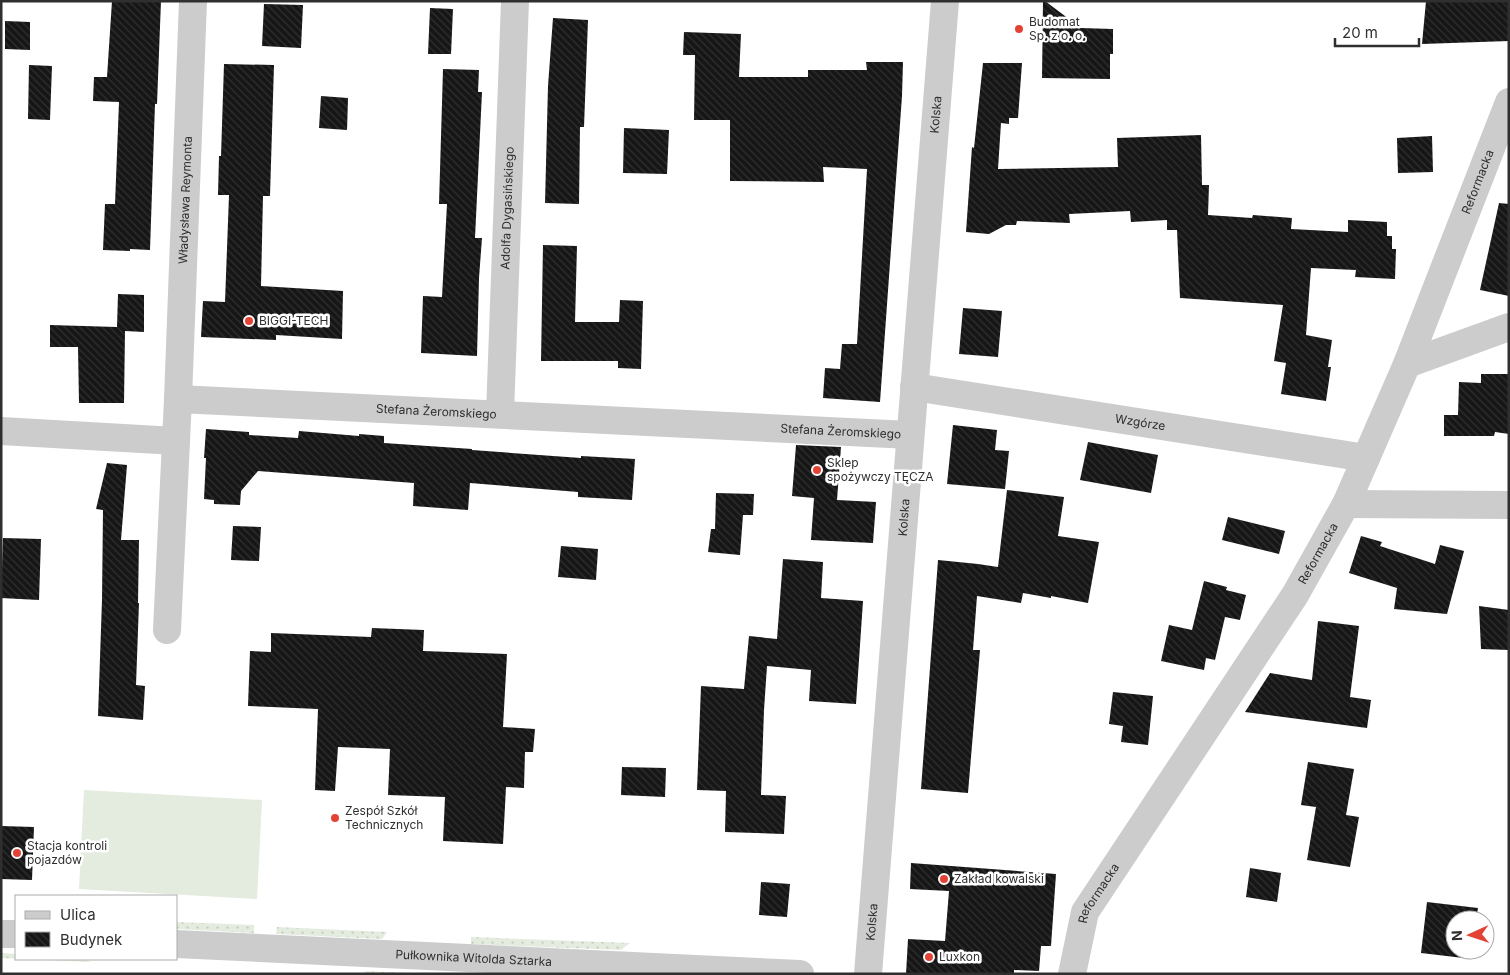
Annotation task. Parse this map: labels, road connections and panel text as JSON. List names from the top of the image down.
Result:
{
  "streets": {
    "street": [
      "Kolska",
      "Reformacka",
      "Władysława Reymonta",
      "Adolfa Dygasińskiego",
      "Stefana Żeromskiego",
      "Wzgórze",
      "Pułkownika Witolda Sztarka"
    ]
  },
  "crossings": [
    ["Kolska", "Stefana Żeromskiego"],
    ["Kolska", "Wzgórze"],
    ["Reformacka", "Wzgórze"],
    ["Władysława Reymonta", "Stefana Żeromskiego"],
    ["Adolfa Dygasińskiego", "Stefana Żeromskiego"]
  ],
  "places": [
    "Budomat Sp. z o. o.",
    "BIGGI-TECH",
    "Sklep spożywczy TĘCZA",
    "Zespół Szkół Technicznych",
    "Stacja kontroli pojazdów",
    "Zakład kowalski",
    "Luxkon"
  ],
  "legend": ["Ulica", "Budynek"],
  "scale_bar": "20 m",
  "north": "left"
}
